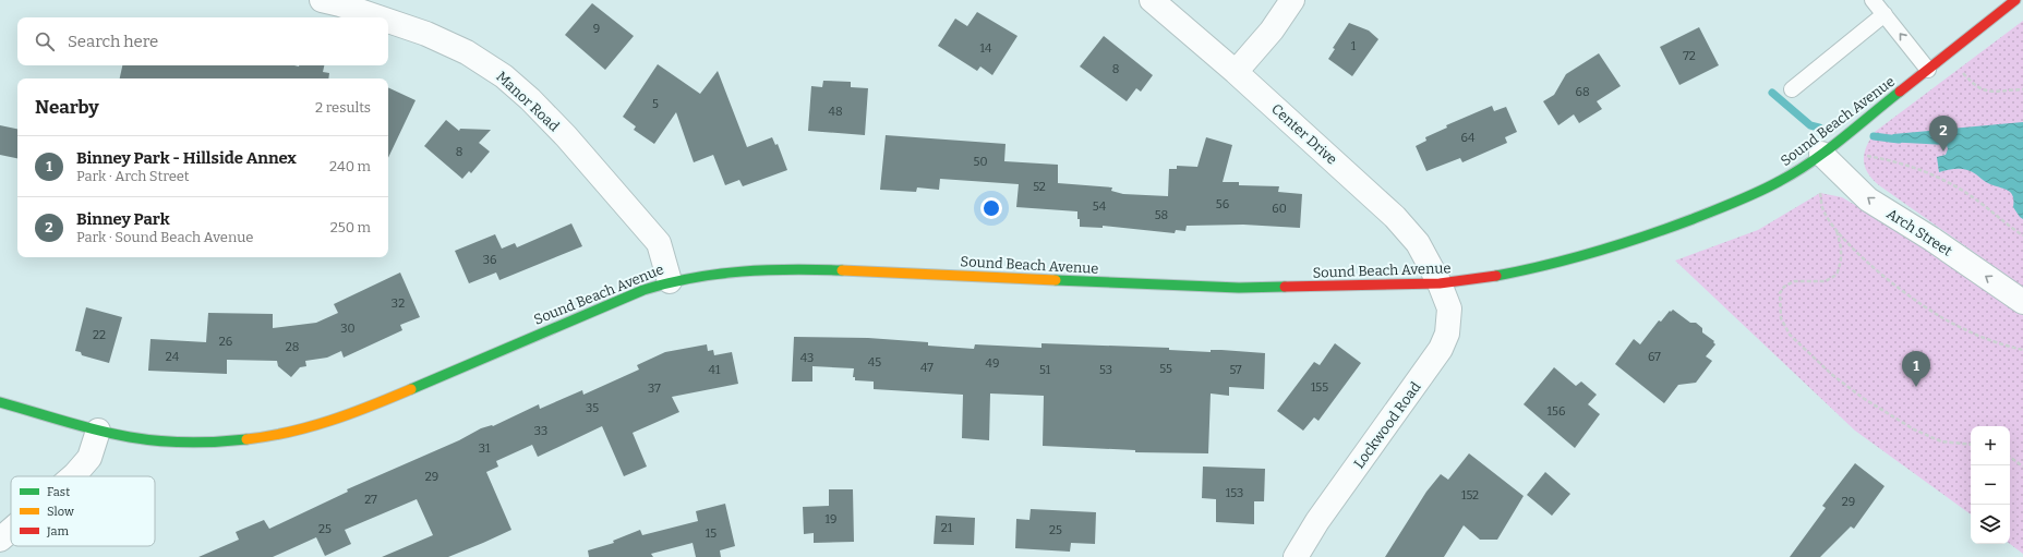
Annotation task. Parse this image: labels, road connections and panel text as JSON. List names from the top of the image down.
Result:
{
  "streets": {
    "street": [
      "Manor Road",
      "Sound Beach Avenue",
      "Center Drive",
      "Arch Street",
      "Lockwood Road"
    ]
  },
  "crossings": [
    ["Manor Road", "Sound Beach Avenue"],
    ["Sound Beach Avenue", "Center Drive"],
    ["Sound Beach Avenue", "Arch Street"],
    ["Sound Beach Avenue", "Lockwood Road"],
    ["Center Drive", "Lockwood Road"]
  ],
  "one_way": ["Arch Street"],
  "house_numbers": [
    "9",
    "1",
    "14",
    "72",
    "8",
    "68",
    "5",
    "48",
    "64",
    "8",
    "50",
    "52",
    "56",
    "54",
    "60",
    "58",
    "36",
    "32",
    "30",
    "22",
    "26",
    "28",
    "24",
    "67",
    "43",
    "45",
    "49",
    "47",
    "55",
    "41",
    "51",
    "53",
    "57",
    "155",
    "37",
    "35",
    "156",
    "33",
    "31",
    "29",
    "153",
    "152",
    "27",
    "29",
    "19",
    "21",
    "25",
    "25",
    "15"
  ],
  "legend": ["Fast", "Slow", "Jam"],
  "page": {
    "search": "Search here",
    "heading": ["Nearby", "2 results"],
    "pins": ["2", "1"],
    "list": [
      {
        "mark": "1",
        "name": "Binney Park - Hillside Annex",
        "note": "Park · Arch Street",
        "value": "240 m"
      },
      {
        "mark": "2",
        "name": "Binney Park",
        "note": "Park · Sound Beach Avenue",
        "value": "250 m"
      }
    ],
    "map_buttons": ["+", "−"]
  }
}
